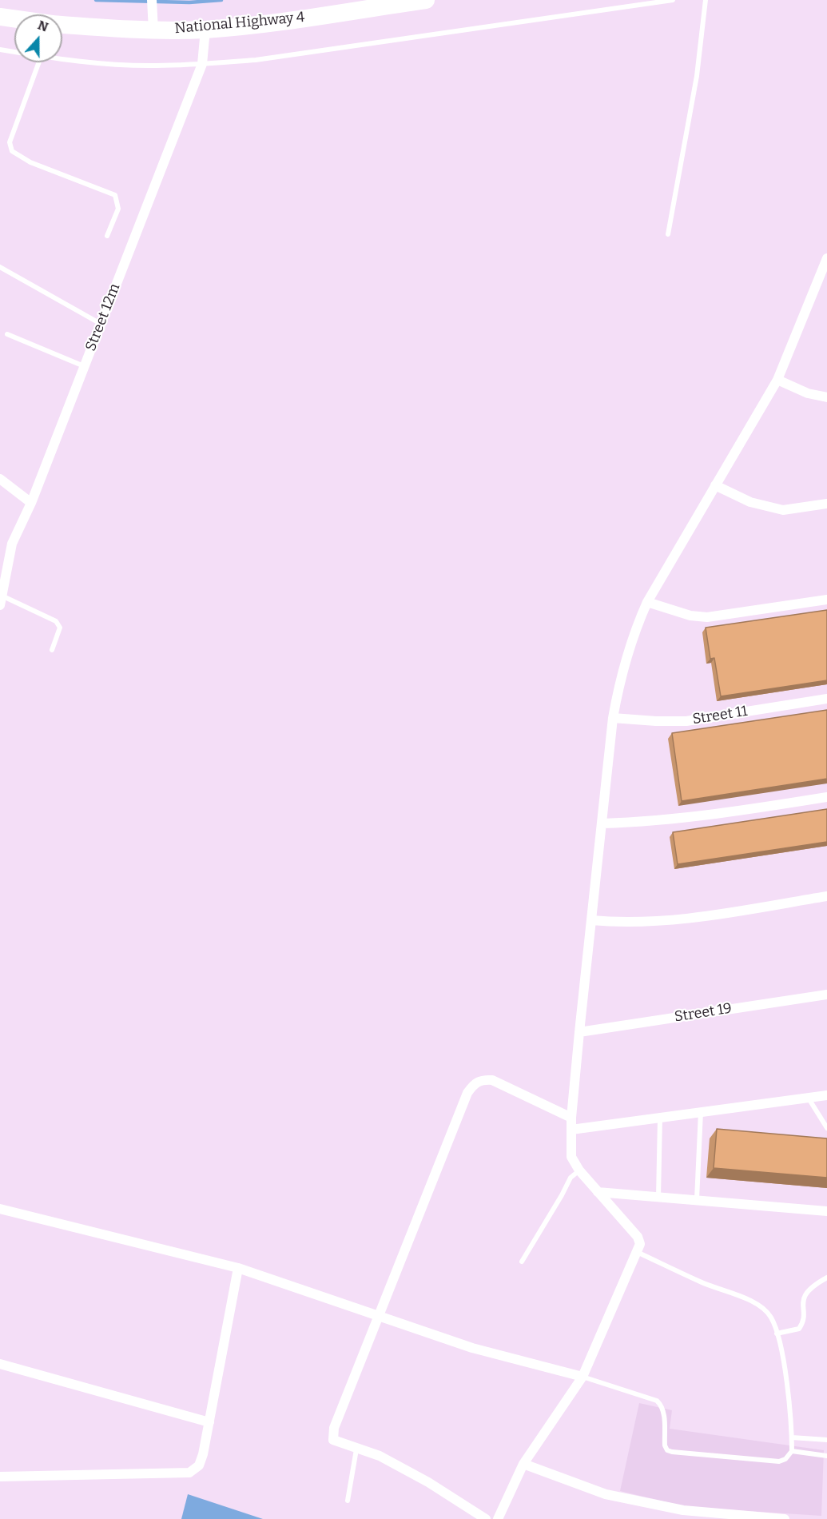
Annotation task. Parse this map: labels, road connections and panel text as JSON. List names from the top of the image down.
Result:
{
  "streets": {
    "highway": ["National Highway 4"],
    "street": ["Street 12m", "Street 11", "Street 19"]
  },
  "crossings": [
    ["National Highway 4", "Street 12m"]
  ],
  "north": "top"
}
